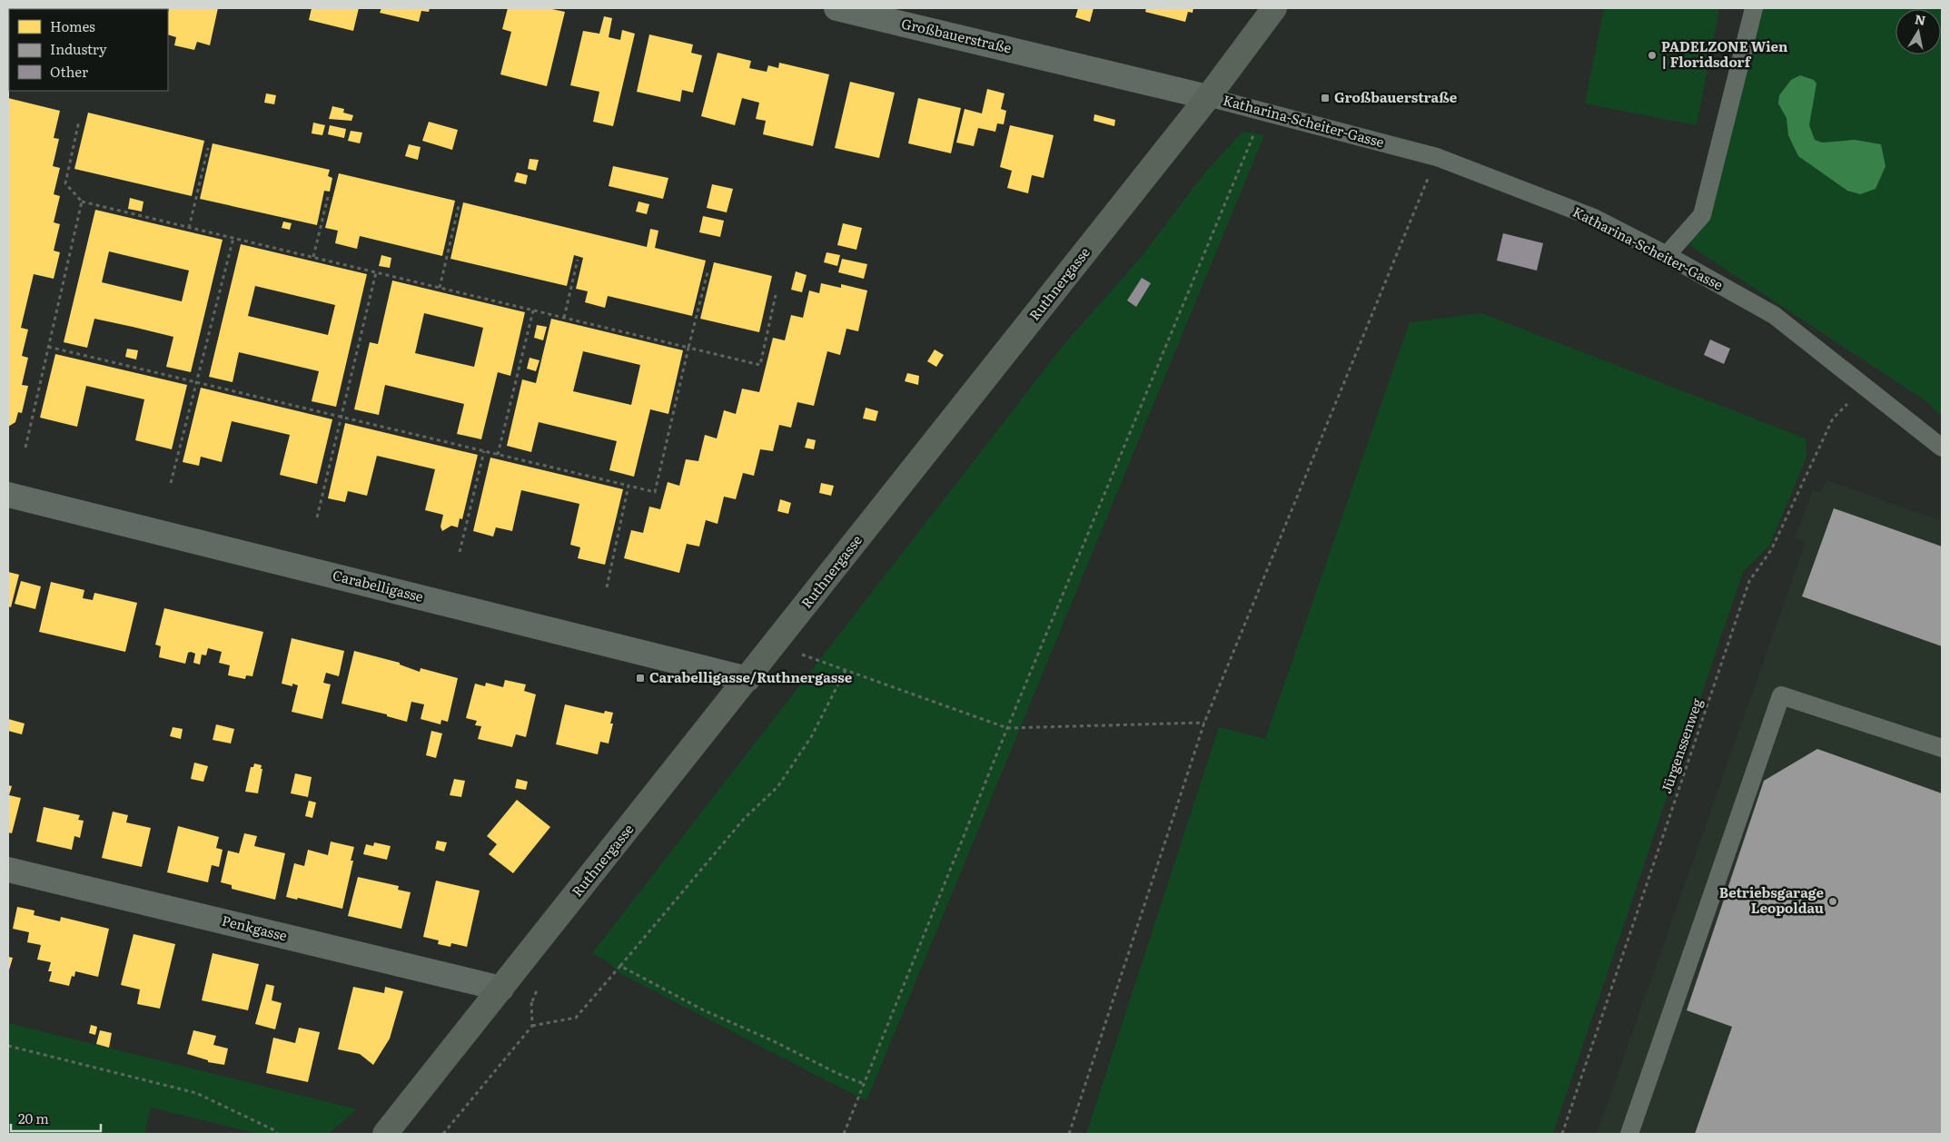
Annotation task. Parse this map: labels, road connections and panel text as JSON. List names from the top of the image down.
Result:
{
  "streets": {
    "street": [
      "Großbauerstraße",
      "Ruthnergasse",
      "Carabelligasse",
      "Penkgasse"
    ],
    "lane": ["Katharina-Scheiter-Gasse"],
    "path": ["Jürgenssenweg"]
  },
  "crossings": [
    ["Großbauerstraße", "Katharina-Scheiter-Gasse"],
    ["Großbauerstraße", "Ruthnergasse"],
    ["Katharina-Scheiter-Gasse", "Ruthnergasse"],
    ["Katharina-Scheiter-Gasse", "Jürgenssenweg"],
    ["Ruthnergasse", "Carabelligasse"],
    ["Ruthnergasse", "Penkgasse"]
  ],
  "places": {
    "other": ["PADELZONE Wien | Floridsdorf", "Betriebsgarage Leopoldau"],
    "transit": ["Großbauerstraße", "Carabelligasse/Ruthnergasse"]
  },
  "legend": ["Homes", "Industry", "Other"],
  "scale_bar": "20 m",
  "north": "top"
}
